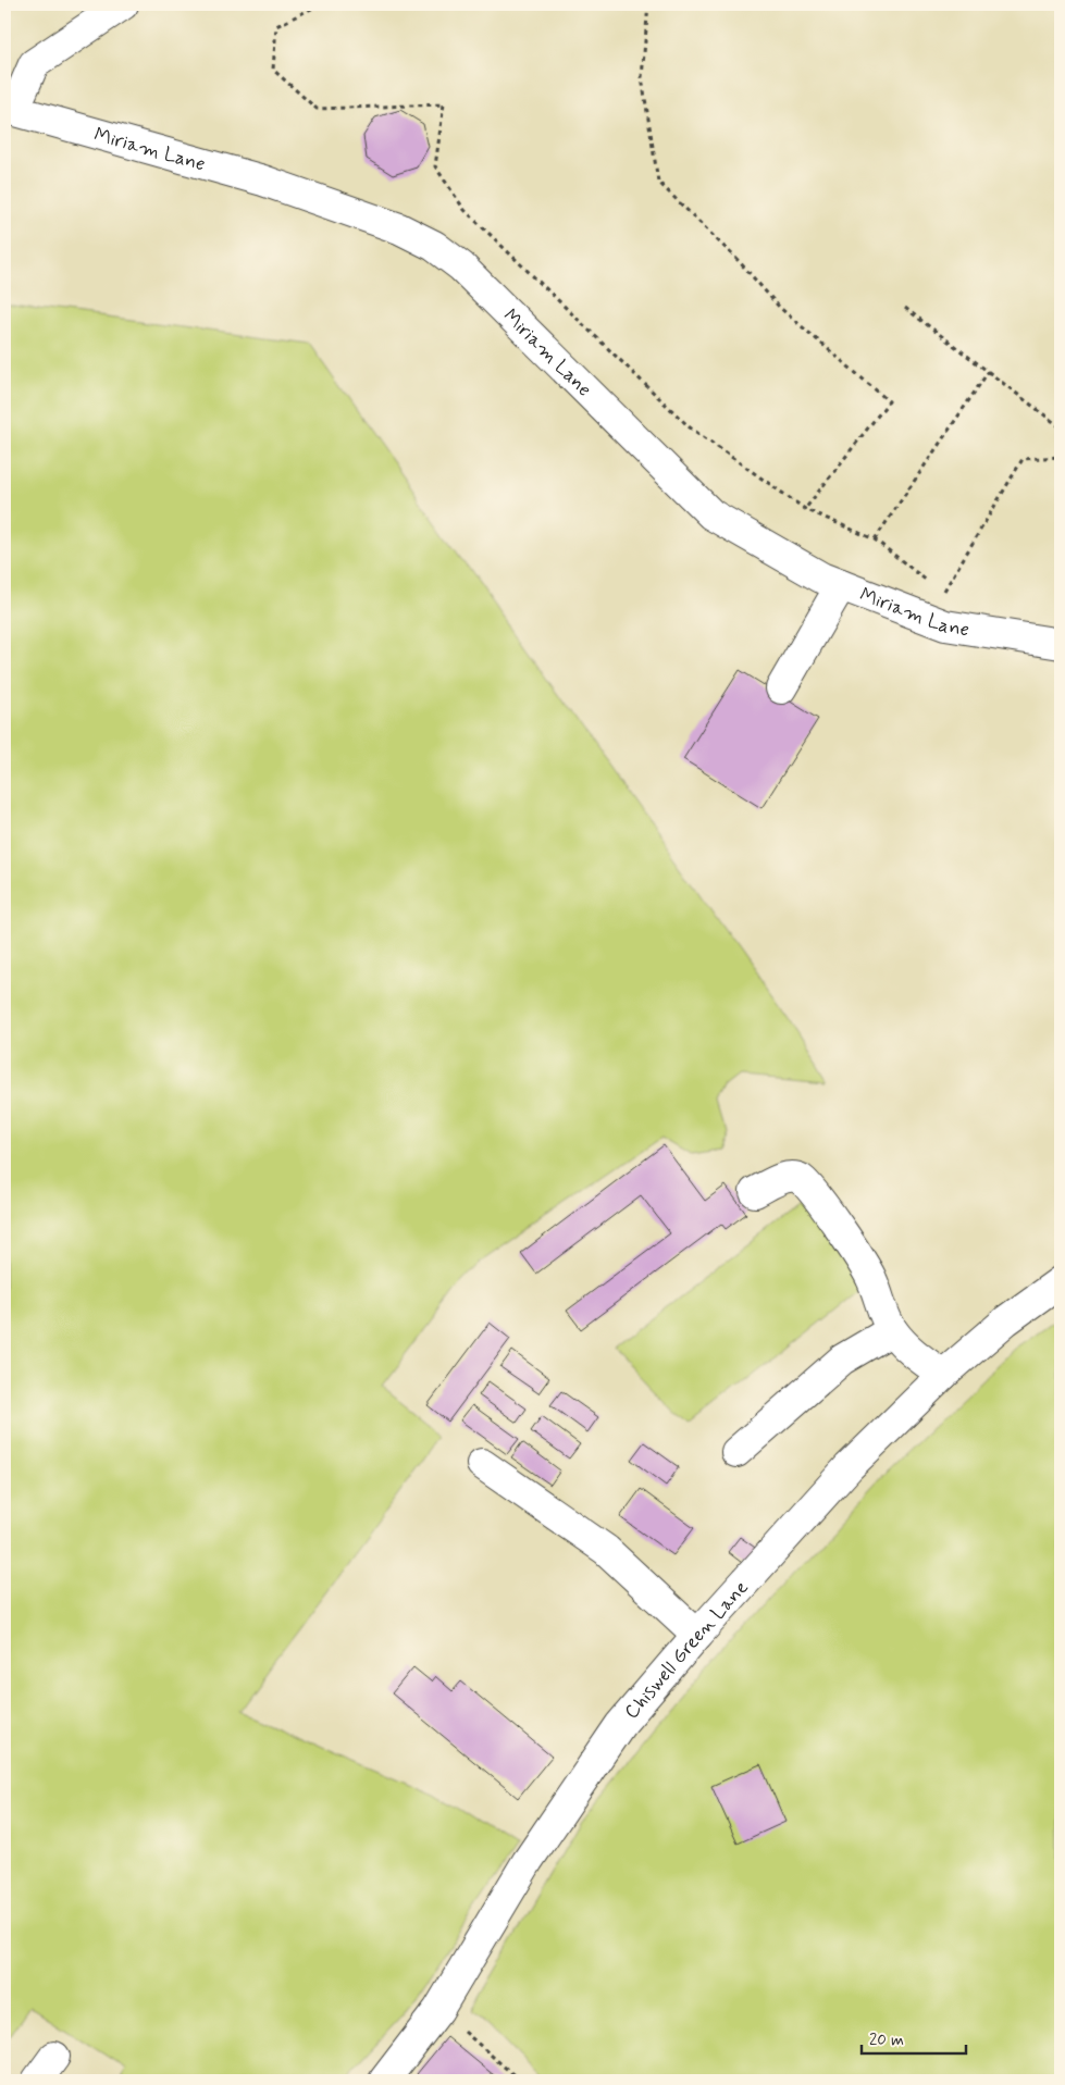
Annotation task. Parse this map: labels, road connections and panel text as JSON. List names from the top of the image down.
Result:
{
  "streets": {
    "street": ["Miriam Lane", "Chiswell Green Lane"]
  },
  "scale_bar": "20 m"
}
